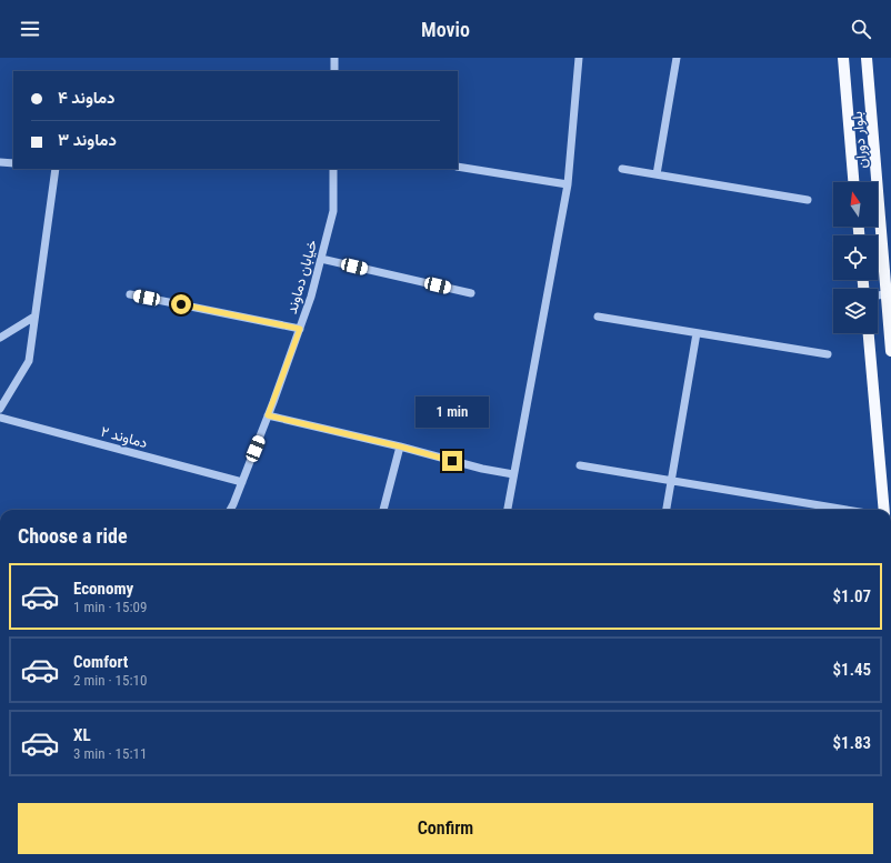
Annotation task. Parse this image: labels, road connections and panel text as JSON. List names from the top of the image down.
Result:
{
  "streets": {
    "main road": ["بلوار دوران"],
    "street": ["خیابان دماوند", "دماوند ۲"]
  },
  "crossings": [
    ["خیابان دماوند", "دماوند ۲"]
  ],
  "north": "top",
  "page": {
    "header": "Movio",
    "banner": ["دماوند ۴", "دماوند ۳"],
    "bubble": "1 min",
    "heading": "Choose a ride",
    "list": [
      {
        "name": "Economy",
        "note": "1 min · 15:09",
        "value": "$1.07"
      },
      {
        "name": "Comfort",
        "note": "2 min · 15:10",
        "value": "$1.45"
      },
      {
        "name": "XL",
        "note": "3 min · 15:11",
        "value": "$1.83"
      }
    ],
    "buttons": "Confirm"
  }
}
